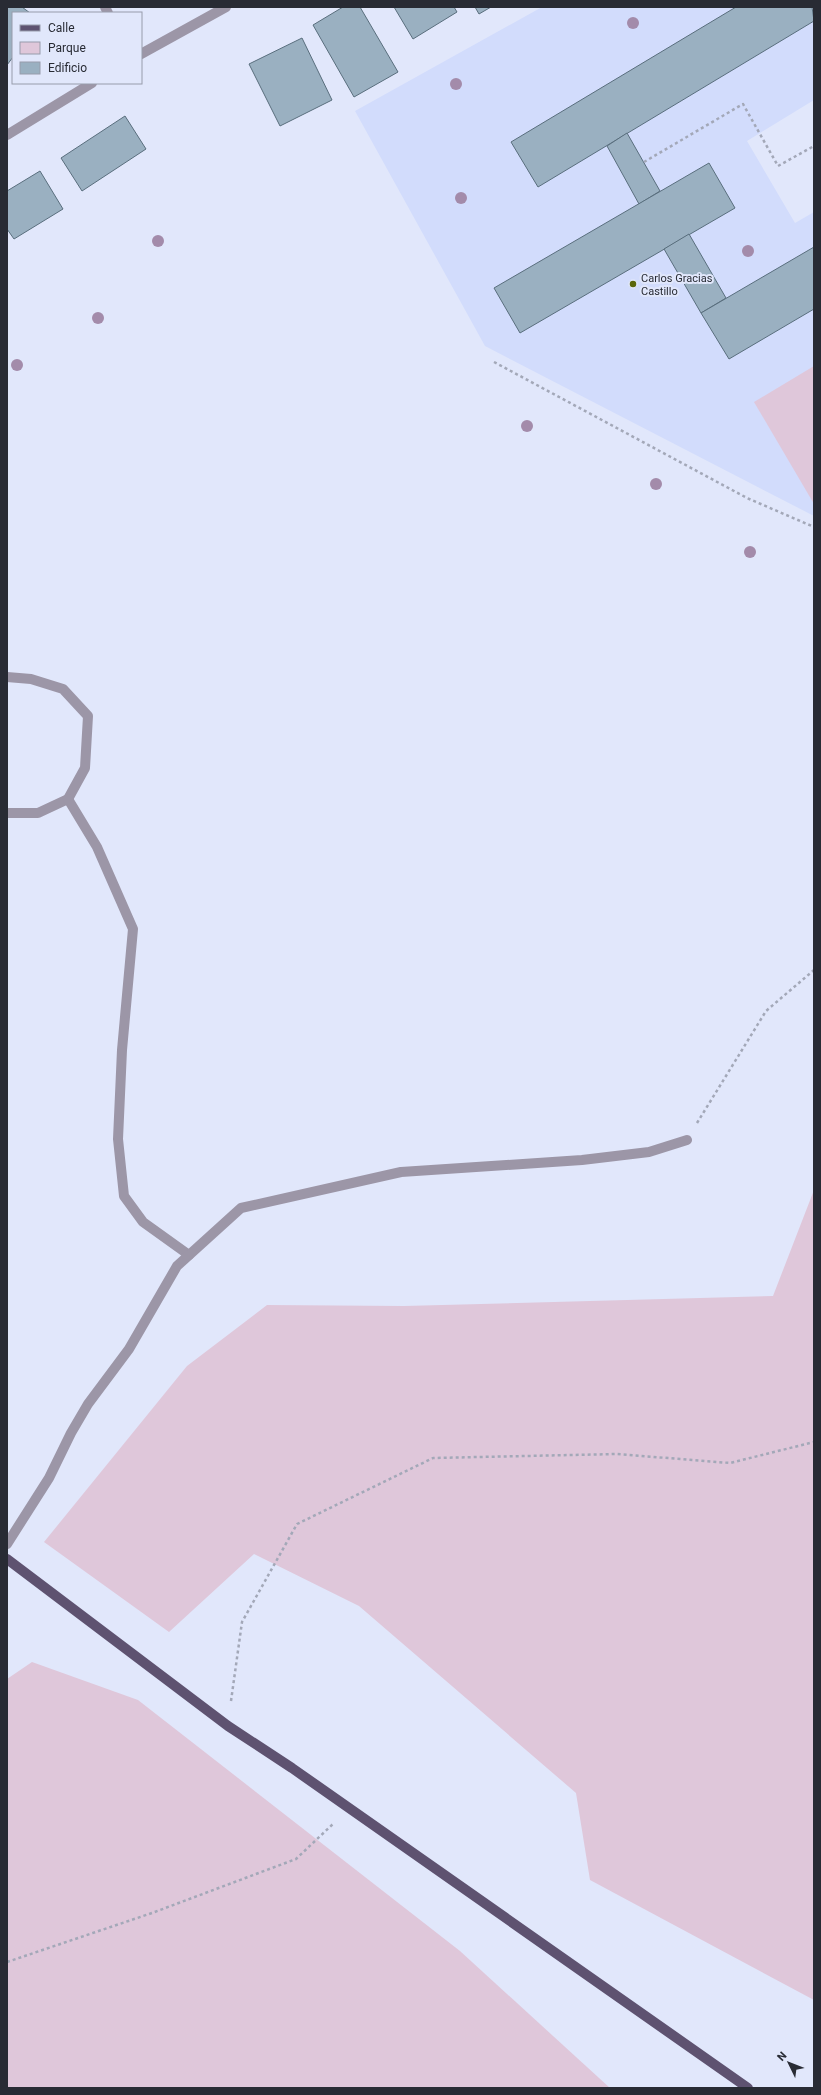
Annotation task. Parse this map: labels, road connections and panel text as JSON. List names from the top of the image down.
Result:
{
  "places": ["Carlos Gracias Castillo"],
  "legend": ["Calle", "Parque", "Edificio"],
  "north": "top left"
}
